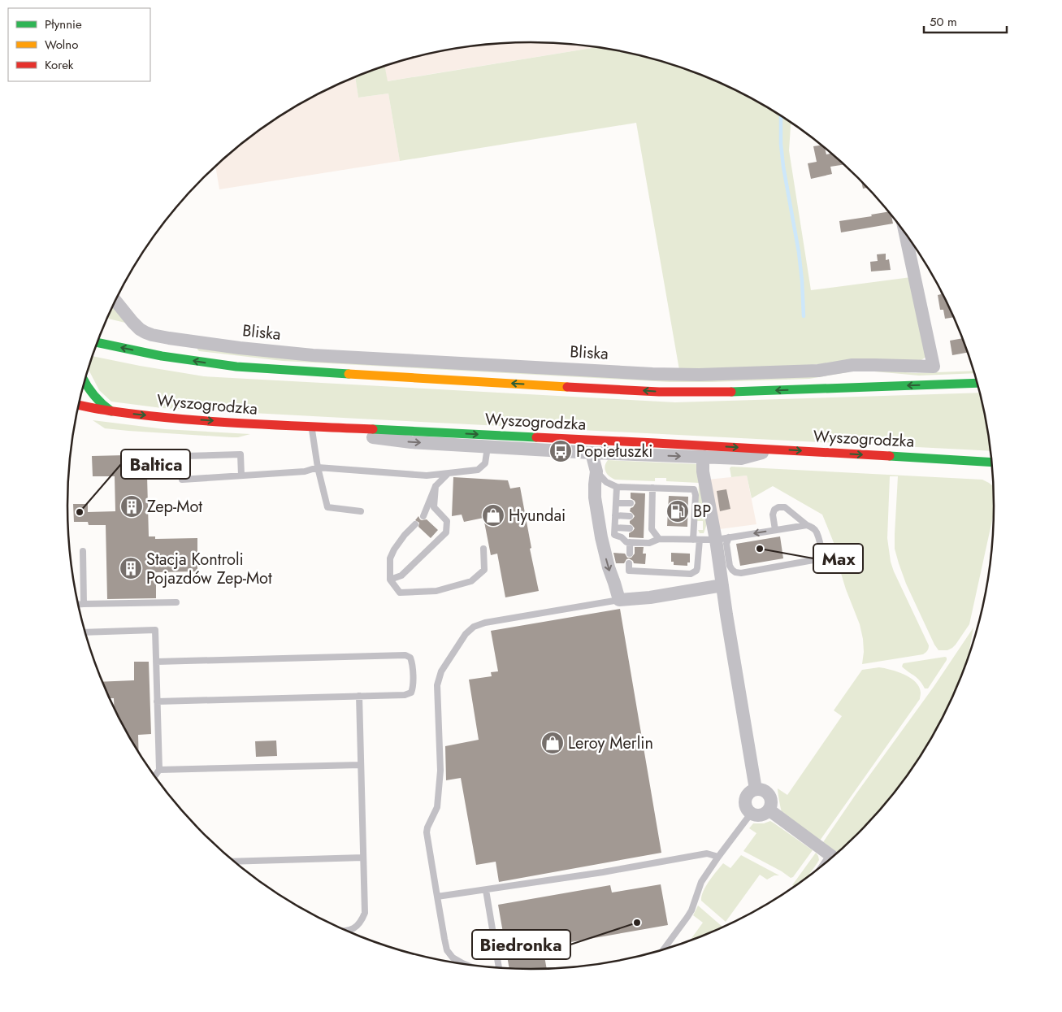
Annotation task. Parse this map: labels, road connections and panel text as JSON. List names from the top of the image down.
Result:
{
  "streets": {
    "main road": ["Wyszogrodzka"],
    "street": ["Bliska"]
  },
  "places": {
    "bus stop": ["Popiełuszki"],
    "building": ["Zep-Mot", "Stacja Kontroli Pojazdów Zep-Mot"],
    "fuel station": ["BP"],
    "other": ["Baltica", "Max", "Biedronka"],
    "shop": ["Hyundai", "Leroy Merlin"]
  },
  "legend": ["Płynnie", "Wolno", "Korek"],
  "scale_bar": "50 m"
}
